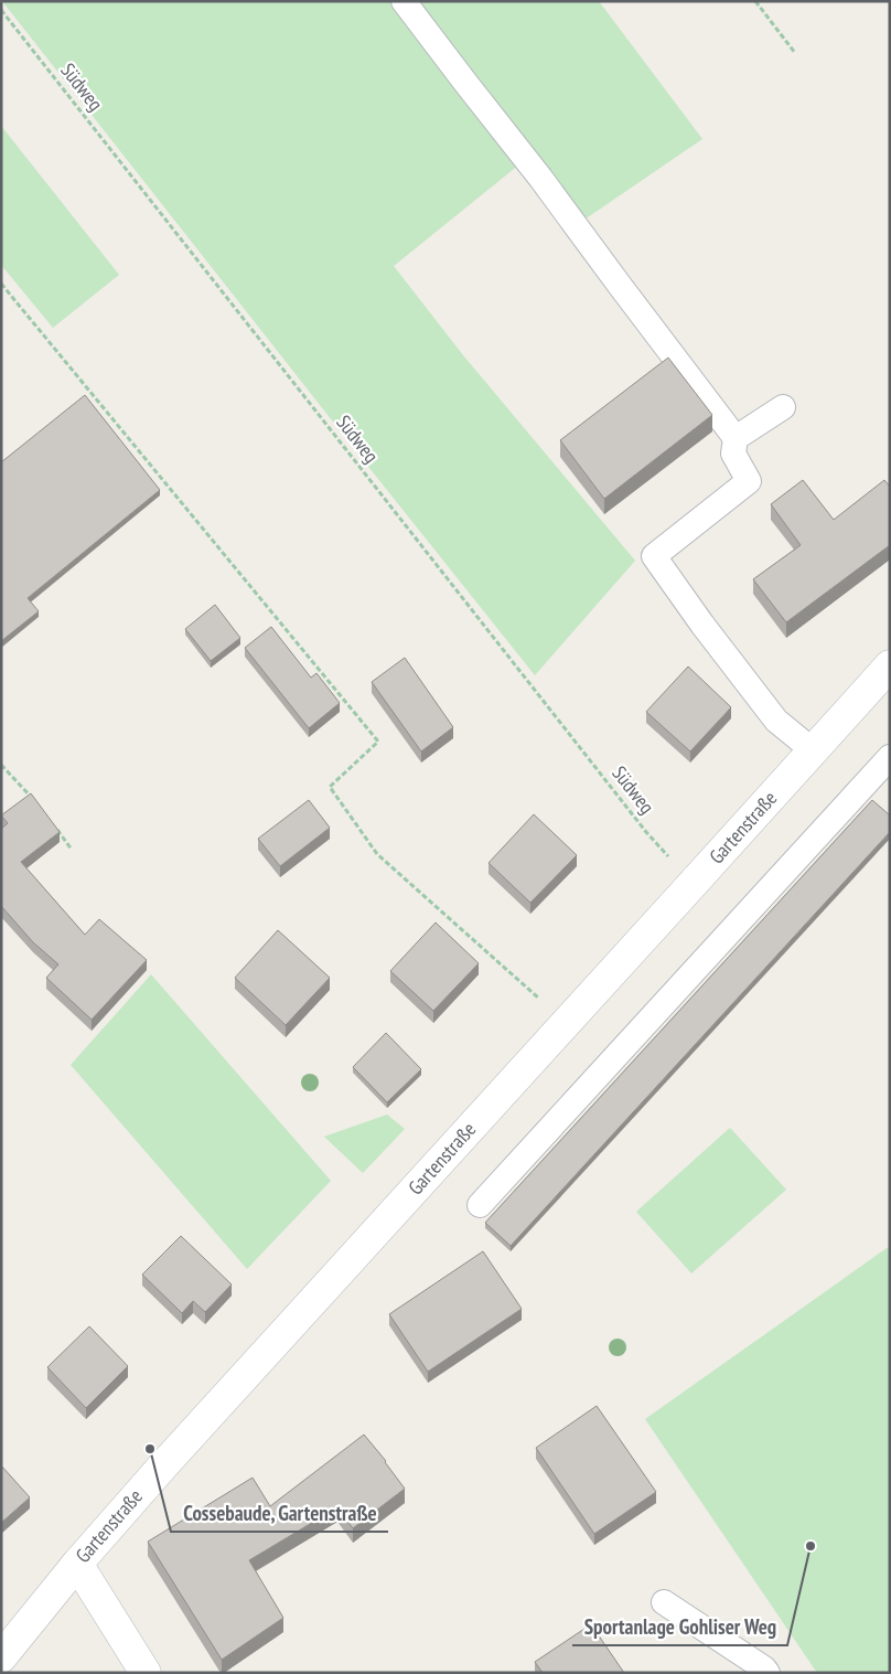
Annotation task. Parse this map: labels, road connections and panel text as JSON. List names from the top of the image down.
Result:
{
  "streets": {
    "street": ["Gartenstraße"],
    "path": ["Südweg"]
  },
  "crossings": [
    ["Südweg", "Gartenstraße"]
  ],
  "places": ["Cossebaude, Gartenstraße", "Sportanlage Gohliser Weg"]
}
